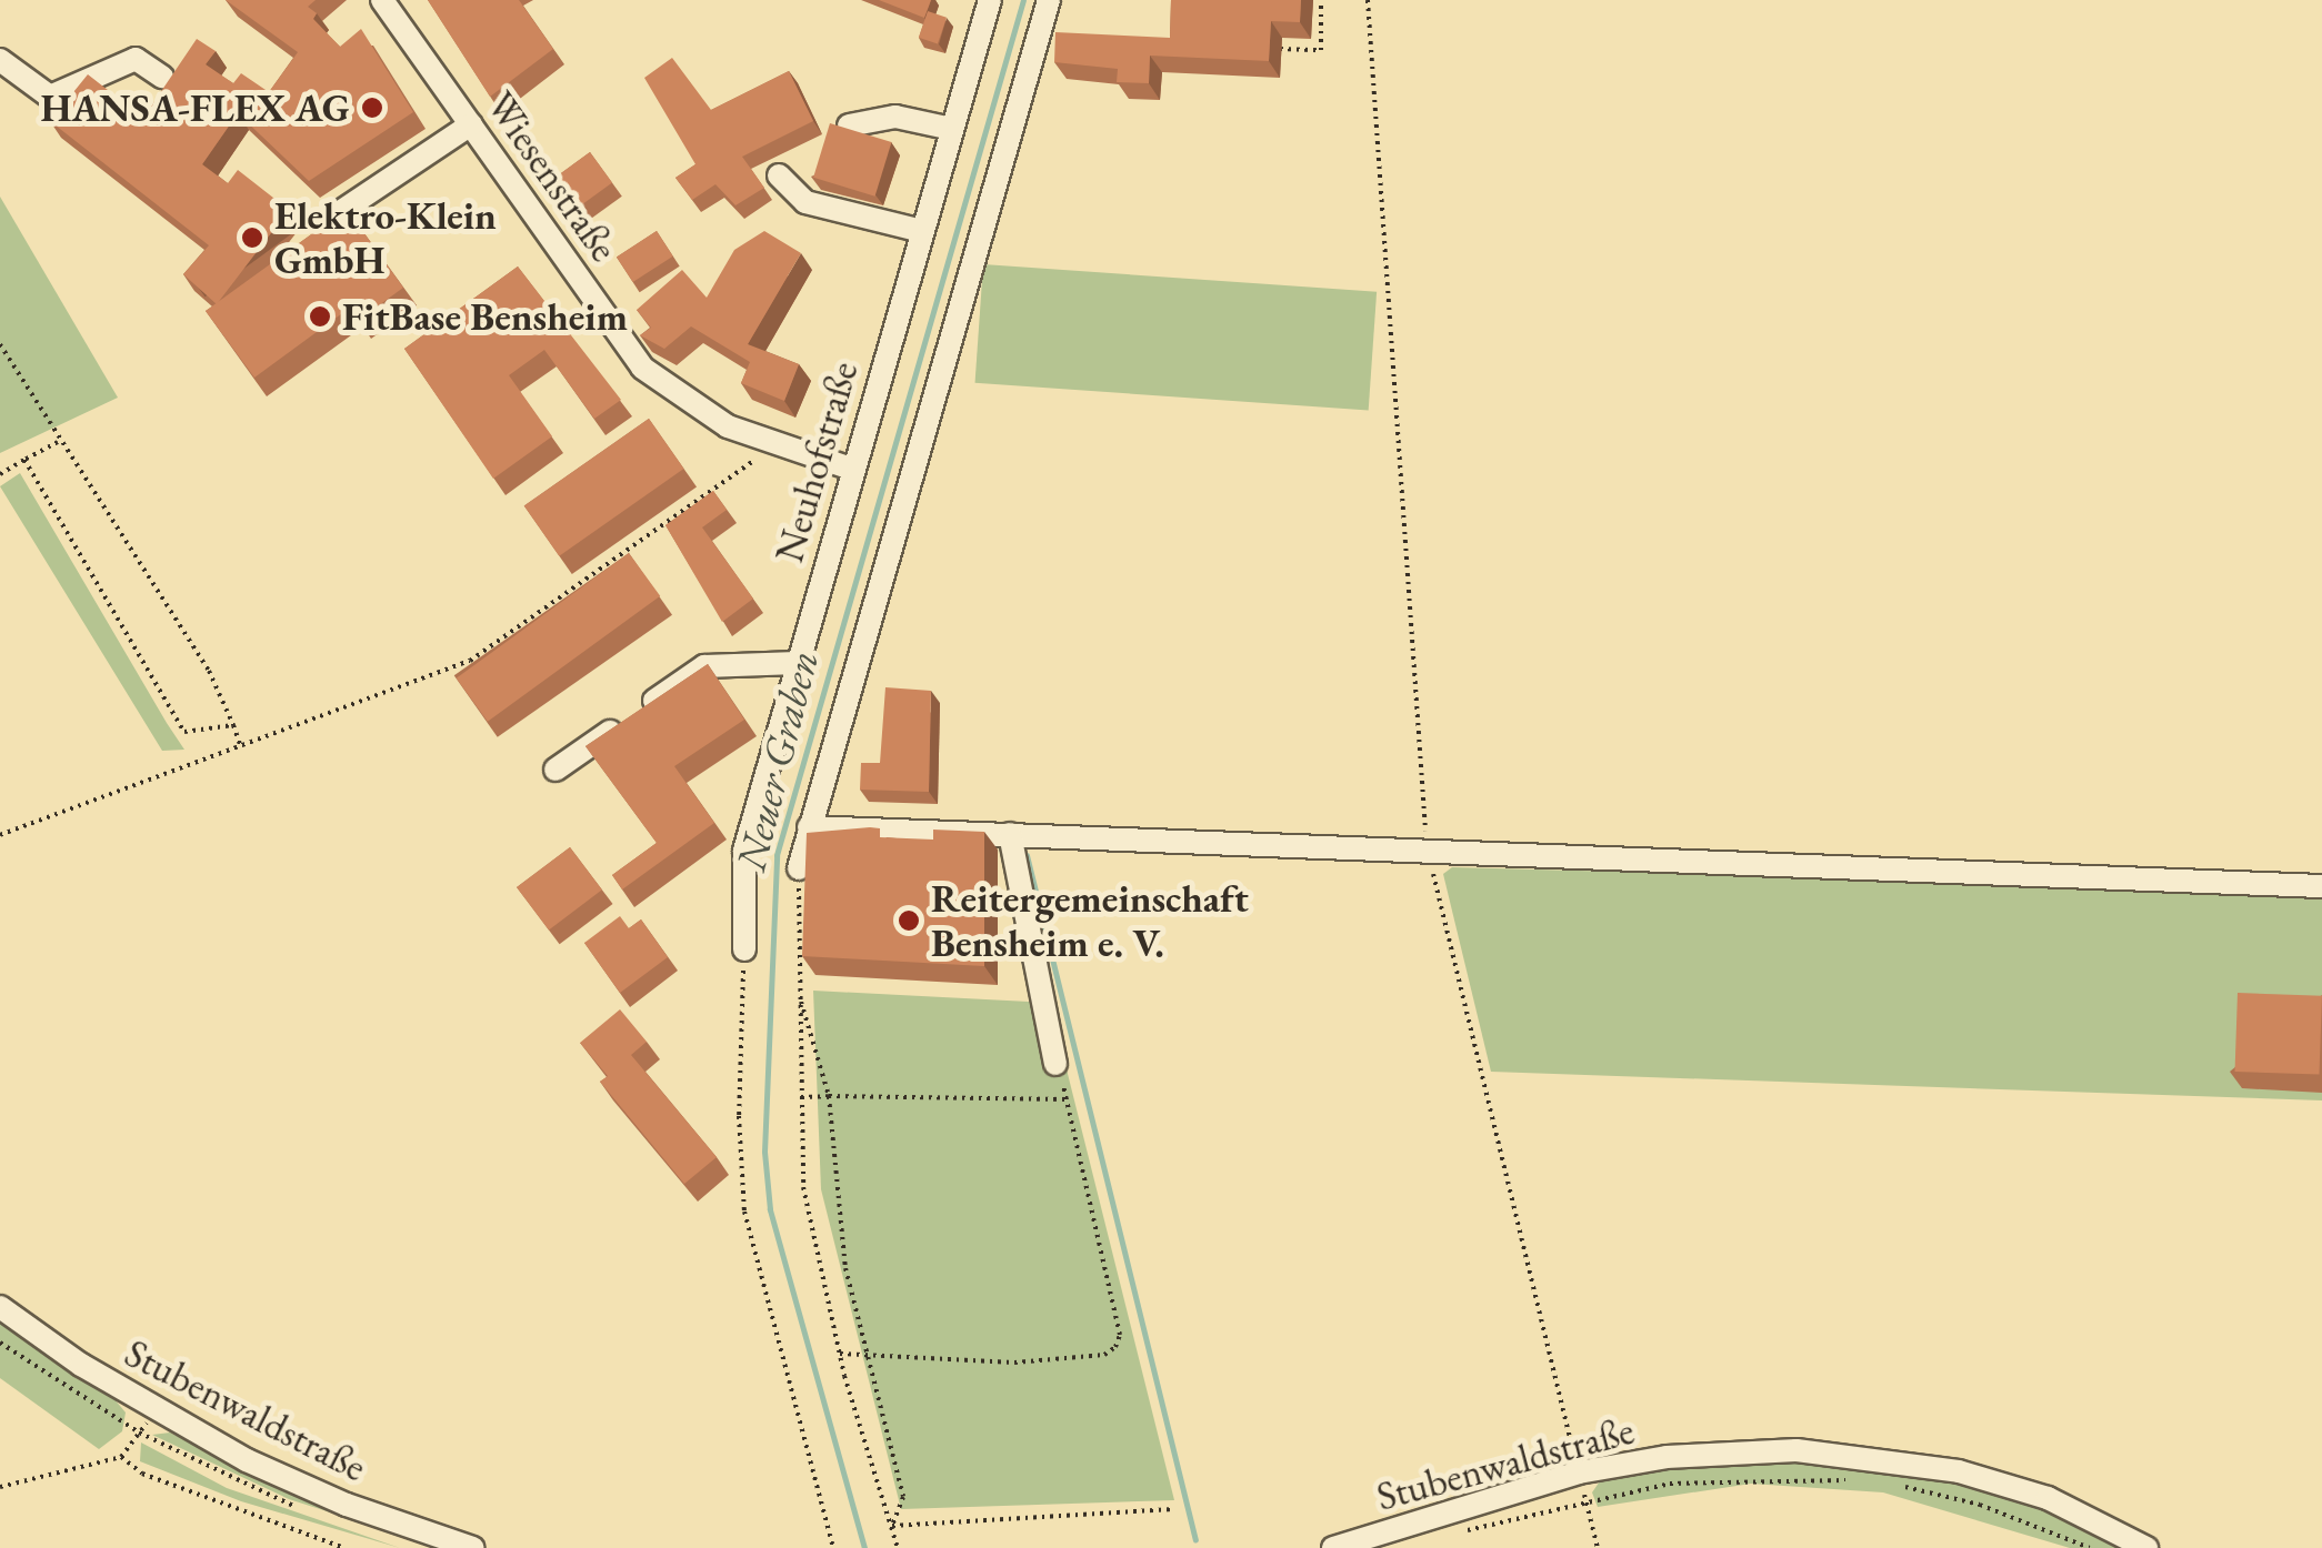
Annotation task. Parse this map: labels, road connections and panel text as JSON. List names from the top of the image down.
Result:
{
  "streets": {
    "street": ["Wiesenstraße", "Neuhofstraße", "Stubenwaldstraße"]
  },
  "crossings": [
    ["Wiesenstraße", "Neuhofstraße"]
  ],
  "water": ["Neuer Graben"],
  "places": [
    "HANSA-FLEX AG",
    "Elektro-Klein GmbH",
    "FitBase Bensheim",
    "Reitergemeinschaft Bensheim e. V."
  ]
}
